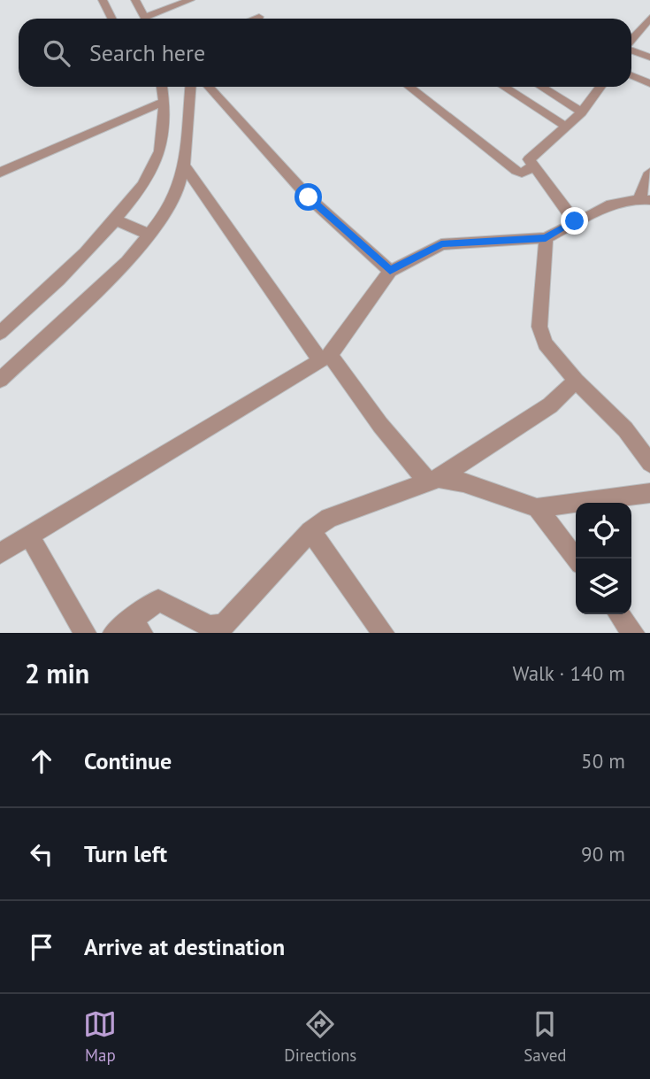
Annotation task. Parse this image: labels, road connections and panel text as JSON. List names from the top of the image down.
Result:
{
  "page": {
    "search": "Search here",
    "heading": ["2 min", "Walk · 140 m"],
    "list": [
      ["Continue", "50 m"],
      ["Turn left", "90 m"],
      "Arrive at destination"
    ],
    "nav": ["Map", "Directions", "Saved"]
  }
}
